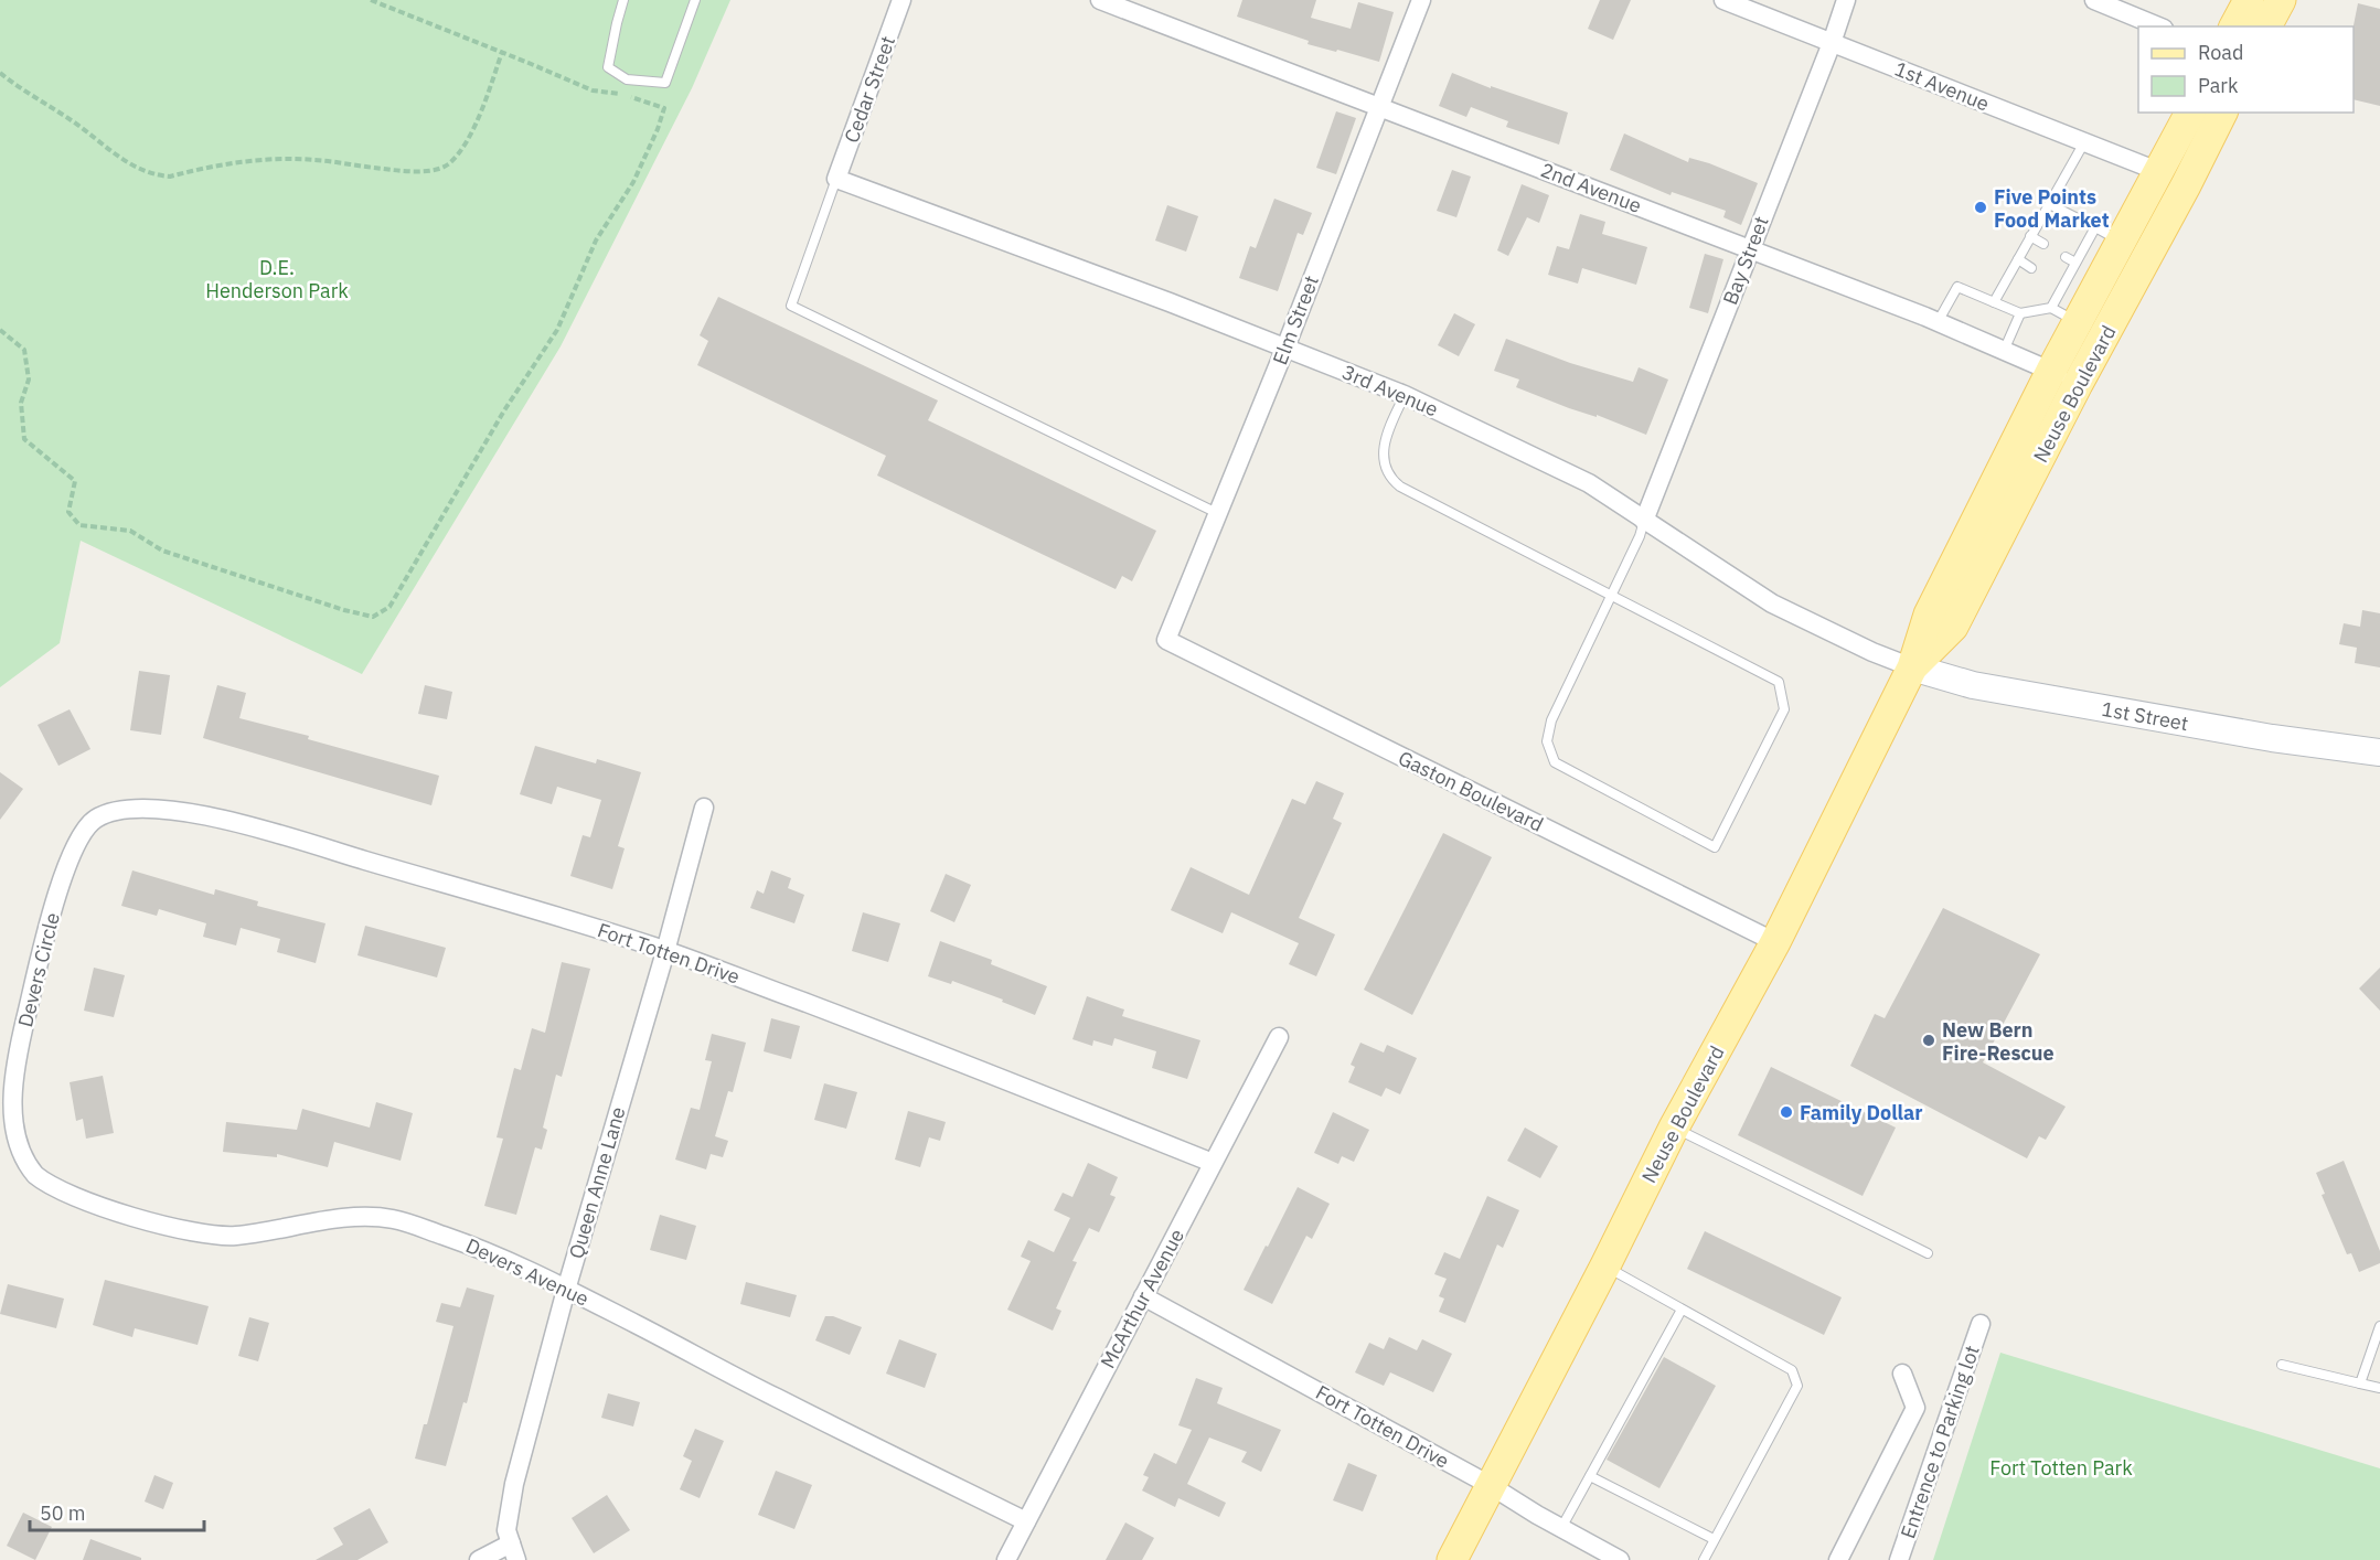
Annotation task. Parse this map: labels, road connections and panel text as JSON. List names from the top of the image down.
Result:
{
  "streets": {
    "main road": ["Neuse Boulevard", "1st Street"],
    "street": [
      "1st Avenue",
      "Cedar Street",
      "2nd Avenue",
      "Bay Street",
      "Elm Street",
      "3rd Avenue",
      "Gaston Boulevard",
      "Fort Totten Drive",
      "Devers Circle",
      "Queen Anne Lane",
      "Devers Avenue",
      "McArthur Avenue",
      "Entrence to Parking lot"
    ]
  },
  "crossings": [
    ["1st Avenue", "Bay Street"],
    ["1st Avenue", "Neuse Boulevard"],
    ["Cedar Street", "3rd Avenue"],
    ["2nd Avenue", "Bay Street"],
    ["2nd Avenue", "Elm Street"],
    ["2nd Avenue", "Neuse Boulevard"],
    ["Bay Street", "3rd Avenue"],
    ["Elm Street", "3rd Avenue"],
    ["Elm Street", "Gaston Boulevard"],
    ["3rd Avenue", "Neuse Boulevard"],
    ["3rd Avenue", "1st Street"],
    ["Neuse Boulevard", "1st Street"],
    ["Neuse Boulevard", "Gaston Boulevard"],
    ["Neuse Boulevard", "Fort Totten Drive"],
    ["Fort Totten Drive", "Devers Circle"],
    ["Fort Totten Drive", "Queen Anne Lane"],
    ["Fort Totten Drive", "McArthur Avenue"],
    ["Devers Circle", "Devers Avenue"],
    ["Queen Anne Lane", "Devers Avenue"],
    ["Devers Avenue", "McArthur Avenue"]
  ],
  "parks": ["D.E. Henderson Park", "Fort Totten Park"],
  "places": ["Five Points Food Market", "New Bern Fire-Rescue", "Family Dollar"],
  "legend": ["Road", "Park"],
  "scale_bar": "50 m"
}
